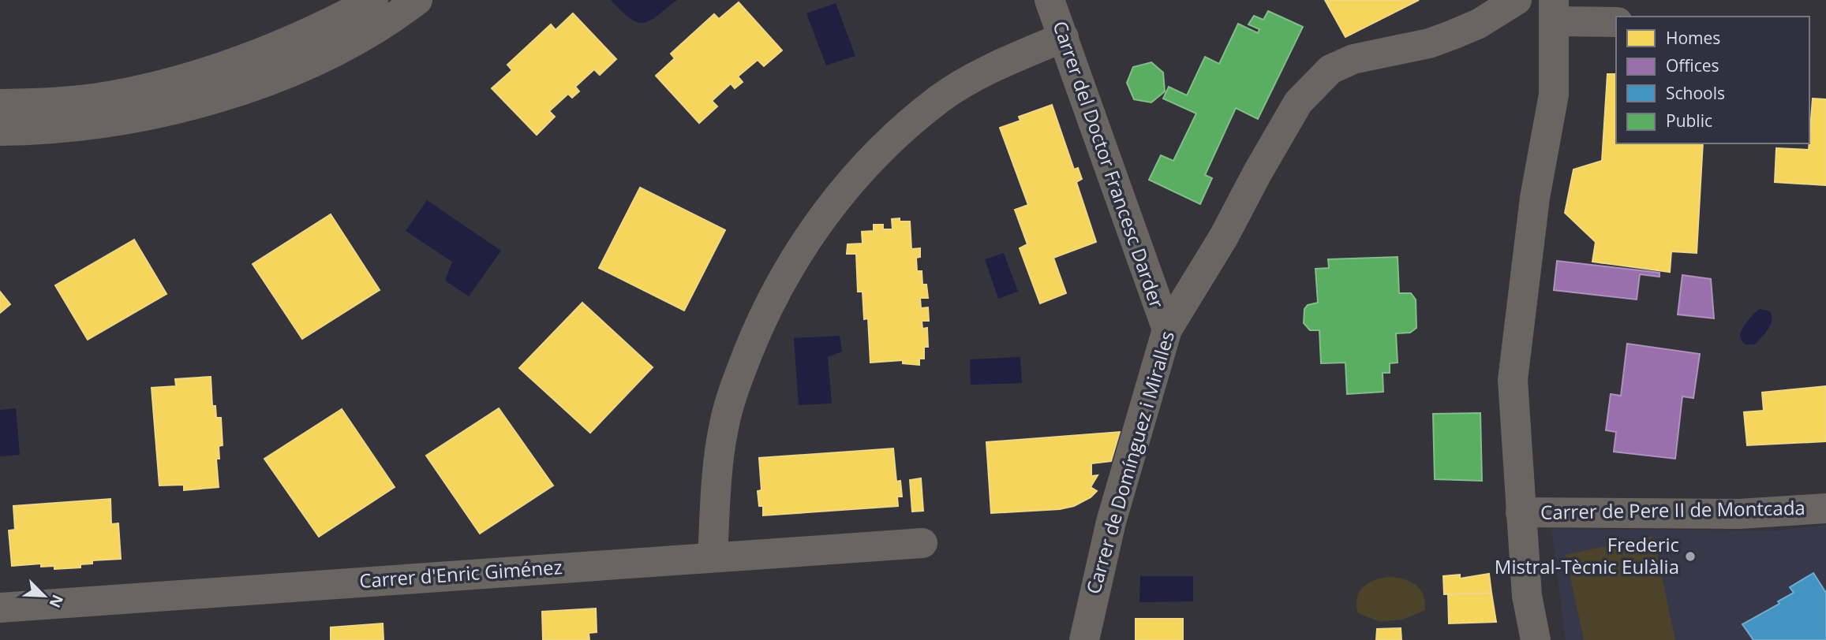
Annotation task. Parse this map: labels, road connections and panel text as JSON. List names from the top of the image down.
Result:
{
  "streets": {
    "street": [
      "Carrer del Doctor Francesc Darder",
      "Carrer de Domínguez i Miralles",
      "Carrer de Pere II de Montcada",
      "Carrer d'Enric Giménez"
    ]
  },
  "crossings": [
    ["Carrer del Doctor Francesc Darder", "Carrer de Domínguez i Miralles"]
  ],
  "places": ["Frederic Mistral-Tècnic Eulàlia"],
  "legend": [
    "Homes",
    "Offices",
    "Schools",
    "Public"
  ],
  "north": "bottom right"
}
